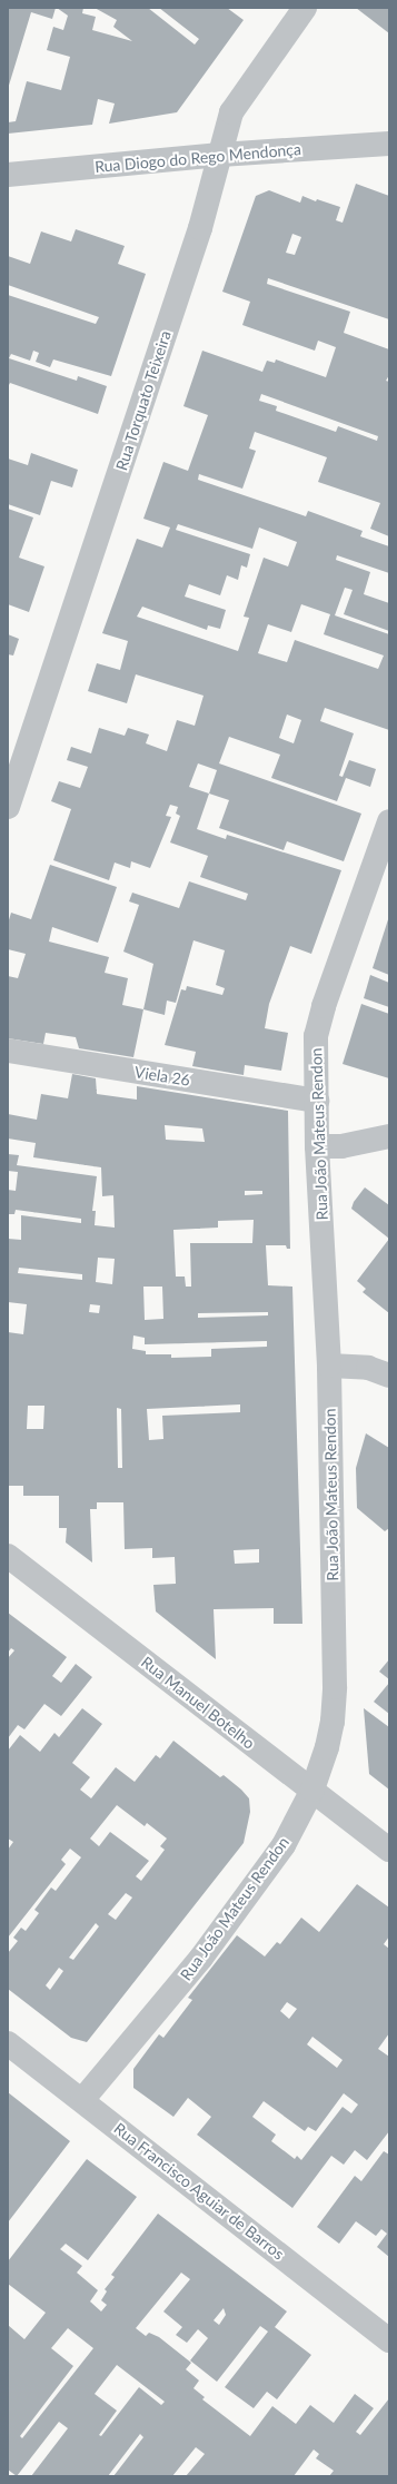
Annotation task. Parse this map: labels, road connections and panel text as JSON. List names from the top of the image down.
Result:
{
  "streets": {
    "street": [
      "Rua Diogo do Rego Mendonça",
      "Rua Torquato Teixeira",
      "Viela 26",
      "Rua João Mateus Rendon",
      "Rua Manuel Botelho",
      "Rua Francisco Aguiar de Barros"
    ]
  },
  "crossings": [
    ["Rua Diogo do Rego Mendonça", "Rua Torquato Teixeira"],
    ["Viela 26", "Rua João Mateus Rendon"],
    ["Rua João Mateus Rendon", "Rua Manuel Botelho"],
    ["Rua João Mateus Rendon", "Rua Francisco Aguiar de Barros"]
  ]
}
